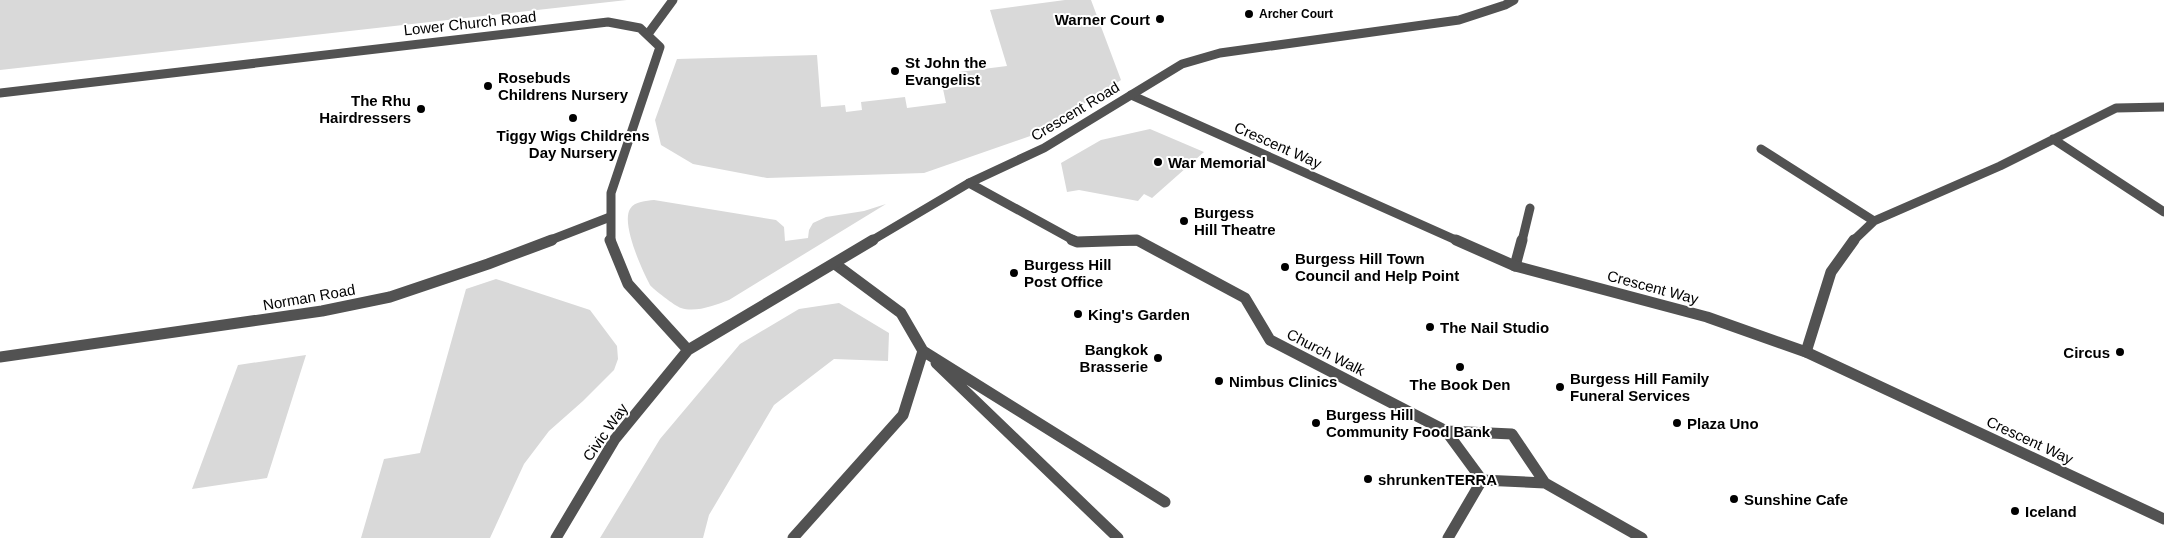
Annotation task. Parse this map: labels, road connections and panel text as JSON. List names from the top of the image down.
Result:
{
  "streets": {
    "street": [
      "Lower Church Road",
      "Crescent Road",
      "Crescent Way",
      "Norman Road",
      "Church Walk",
      "Civic Way"
    ]
  },
  "crossings": [
    ["Crescent Road", "Crescent Way"],
    ["Crescent Road", "Church Walk"],
    ["Crescent Road", "Civic Way"]
  ],
  "places": [
    "Archer Court",
    "Warner Court",
    "St John the Evangelist",
    "Rosebuds Childrens Nursery",
    "The Rhu Hairdressers",
    "Tiggy Wigs Childrens Day Nursery",
    "War Memorial",
    "Burgess Hill Theatre",
    "Burgess Hill Town Council and Help Point",
    "Burgess Hill Post Office",
    "King's Garden",
    "The Nail Studio",
    "Circus",
    "Bangkok Brasserie",
    "The Book Den",
    "Nimbus Clinics",
    "Burgess Hill Family Funeral Services",
    "Burgess Hill Community Food Bank",
    "Plaza Uno",
    "shrunkenTERRA",
    "Sunshine Cafe",
    "Iceland"
  ]
}
